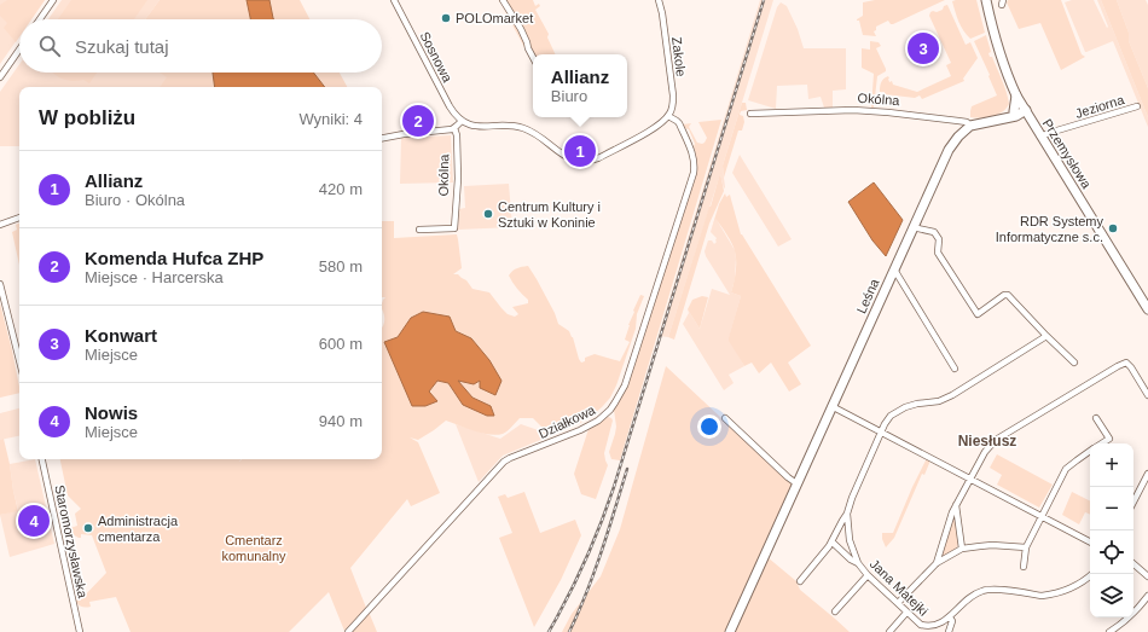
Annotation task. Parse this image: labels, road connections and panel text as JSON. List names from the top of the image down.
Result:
{
  "streets": {
    "street": [
      "Sosnowa",
      "Zakole",
      "Okólna",
      "Jeziorna",
      "Przemysłowa",
      "Leśna",
      "Działkowa",
      "Staromorzysławska",
      "Jana Matejki"
    ]
  },
  "crossings": [
    ["Zakole", "Działkowa"],
    ["Okólna", "Przemysłowa"],
    ["Okólna", "Leśna"],
    ["Jeziorna", "Przemysłowa"]
  ],
  "districts": ["Niesłusz"],
  "parks": ["Cmentarz komunalny"],
  "places": [
    "POLOmarket",
    "Centrum Kultury i Sztuki w Koninie",
    "RDR Systemy Informatyczne s.c.",
    "Administracja cmentarza"
  ],
  "page": {
    "search": "Szukaj tutaj",
    "pins": [
      "3",
      "2",
      "1",
      "4"
    ],
    "popup": ["Allianz", "Biuro"],
    "heading": ["W pobliżu", "Wyniki: 4"],
    "list": [
      {
        "mark": "1",
        "name": "Allianz",
        "note": "Biuro · Okólna",
        "value": "420 m"
      },
      {
        "mark": "2",
        "name": "Komenda Hufca ZHP",
        "note": "Miejsce · Harcerska",
        "value": "580 m"
      },
      {
        "mark": "3",
        "name": "Konwart",
        "note": "Miejsce",
        "value": "600 m"
      },
      {
        "mark": "4",
        "name": "Nowis",
        "note": "Miejsce",
        "value": "940 m"
      }
    ],
    "map_buttons": ["+", "−"]
  }
}
